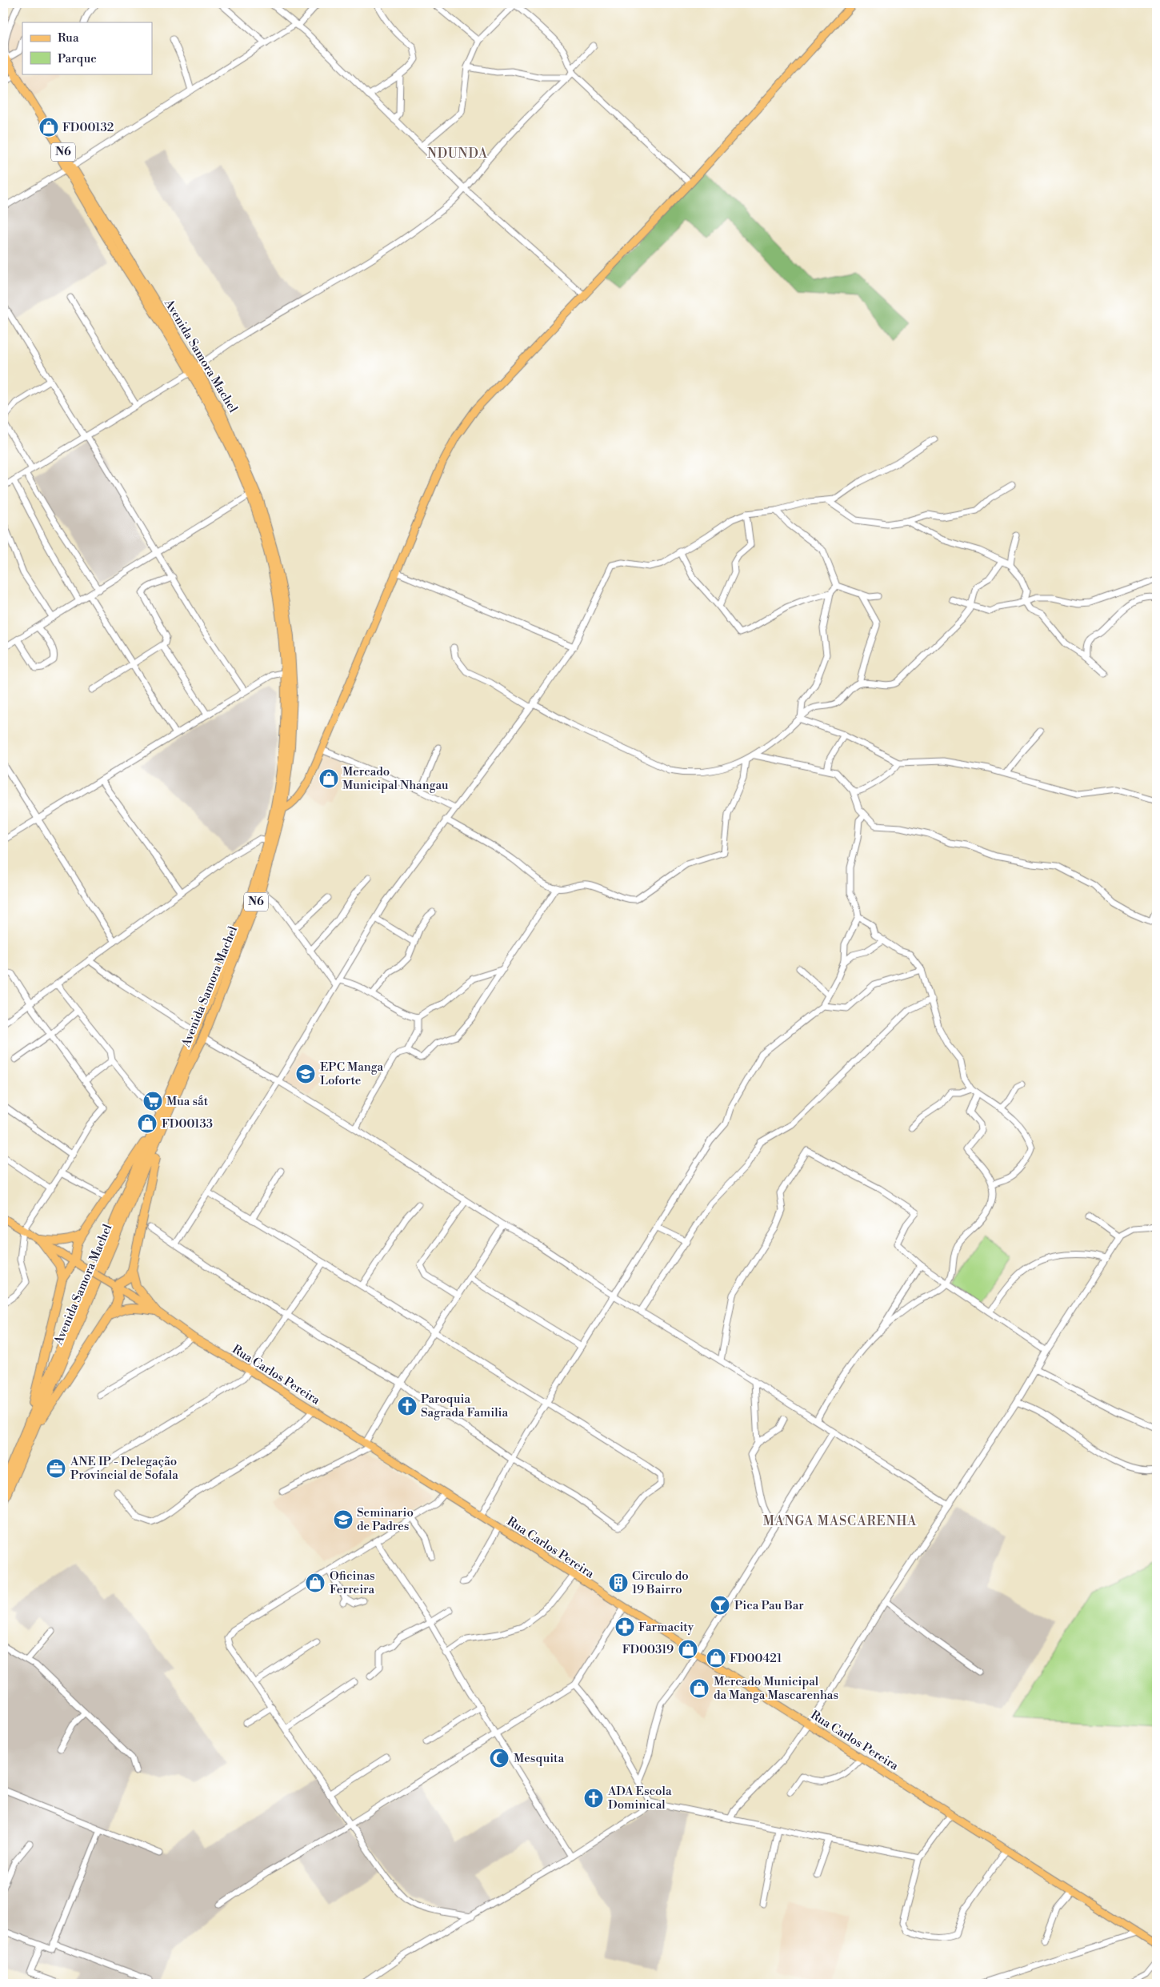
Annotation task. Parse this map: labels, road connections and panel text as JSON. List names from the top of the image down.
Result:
{
  "streets": {
    "highway": ["N6", "Avenida Samora Machel"],
    "main road": ["Rua Carlos Pereira"]
  },
  "crossings": [
    ["N6", "Avenida Samora Machel"]
  ],
  "districts": ["NDUNDA", "MANGA MASCARENHA"],
  "places": {
    "shop": [
      "FD00132",
      "Mercado Municipal Nhangau",
      "FD00133",
      "Oficinas Ferreira",
      "FD00319",
      "FD00421",
      "Mercado Municipal da Manga Mascarenhas"
    ],
    "school or university": ["EPC Manga Loforte", "Seminario de Padres"],
    "supermarket": ["Mua sắt"],
    "church": ["Paroquia Sagrada Familia", "ADA Escola Dominical"],
    "office": ["ANE IP - Delegação Provincial de Sofala"],
    "building": ["Circulo do 19 Bairro"],
    "bar": ["Pica Pau Bar"],
    "pharmacy": ["Farmacity"],
    "mosque": ["Mesquita"]
  },
  "legend": ["Rua", "Parque"]
}
